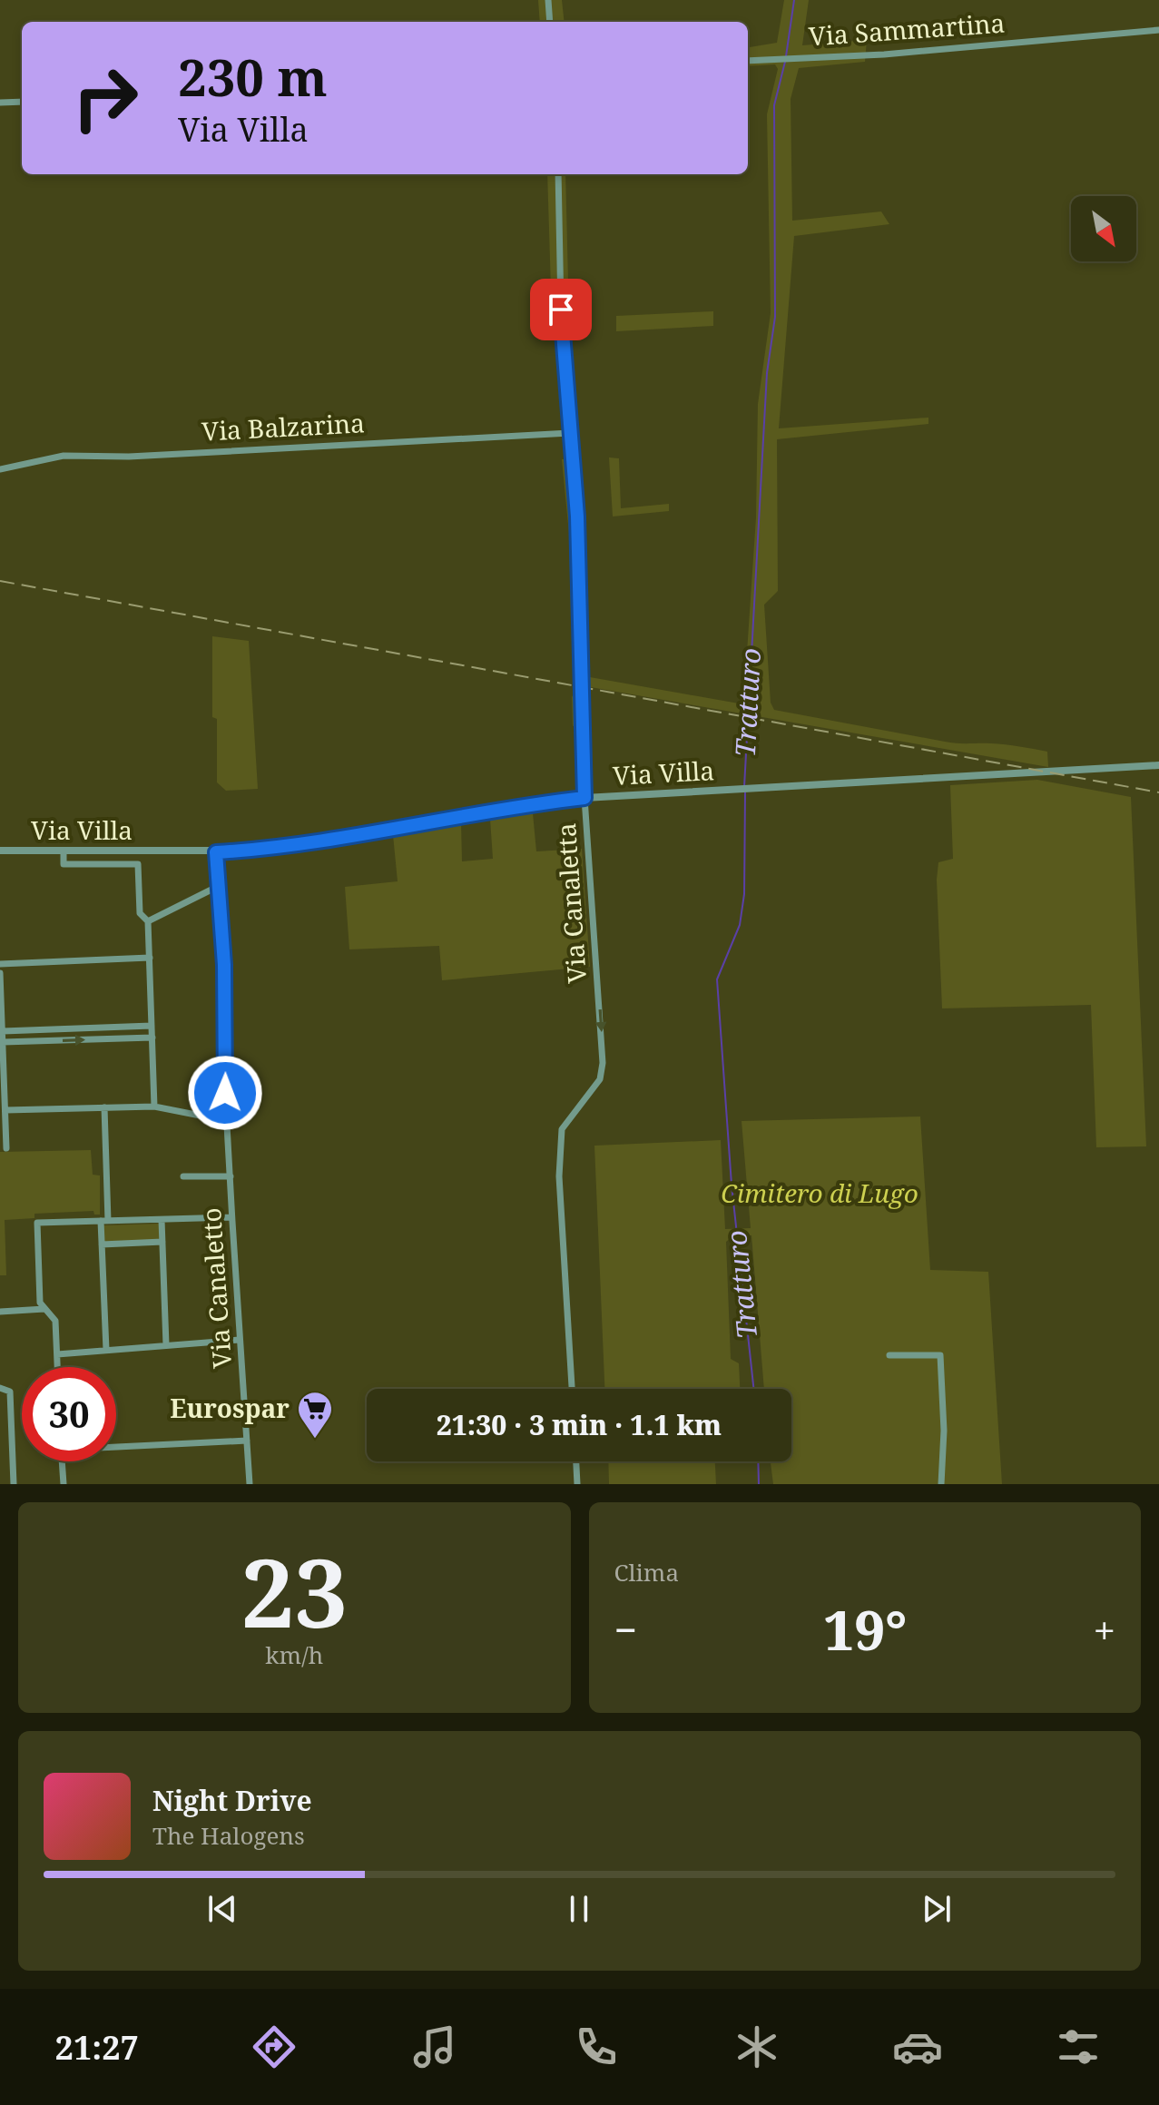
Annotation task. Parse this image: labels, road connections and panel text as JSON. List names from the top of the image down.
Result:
{
  "streets": {
    "street": [
      "Via Sammartina",
      "Via Balzarina",
      "Via Villa",
      "Via Canaletta",
      "Via Canaletto"
    ]
  },
  "crossings": [
    ["Via Balzarina", "Via Canaletta"],
    ["Via Villa", "Via Canaletta"],
    ["Via Villa", "Via Canaletto"]
  ],
  "one_way": ["Via Canaletta"],
  "water": ["Tratturo"],
  "parks": ["Cimitero di Lugo"],
  "places": {
    "supermarket": ["Eurospar"]
  },
  "north": "bottom right",
  "page": {
    "turn": ["230 m", "Via Villa"],
    "limit": "30",
    "trip": "21:30 · 3 min · 1.1 km",
    "tile": [
      ["23", "km/h"],
      "Clima"
    ],
    "heat": ["−", "19°", "+"],
    "song": ["Night Drive", "The Halogens"],
    "tabs": "21:27"
  }
}
